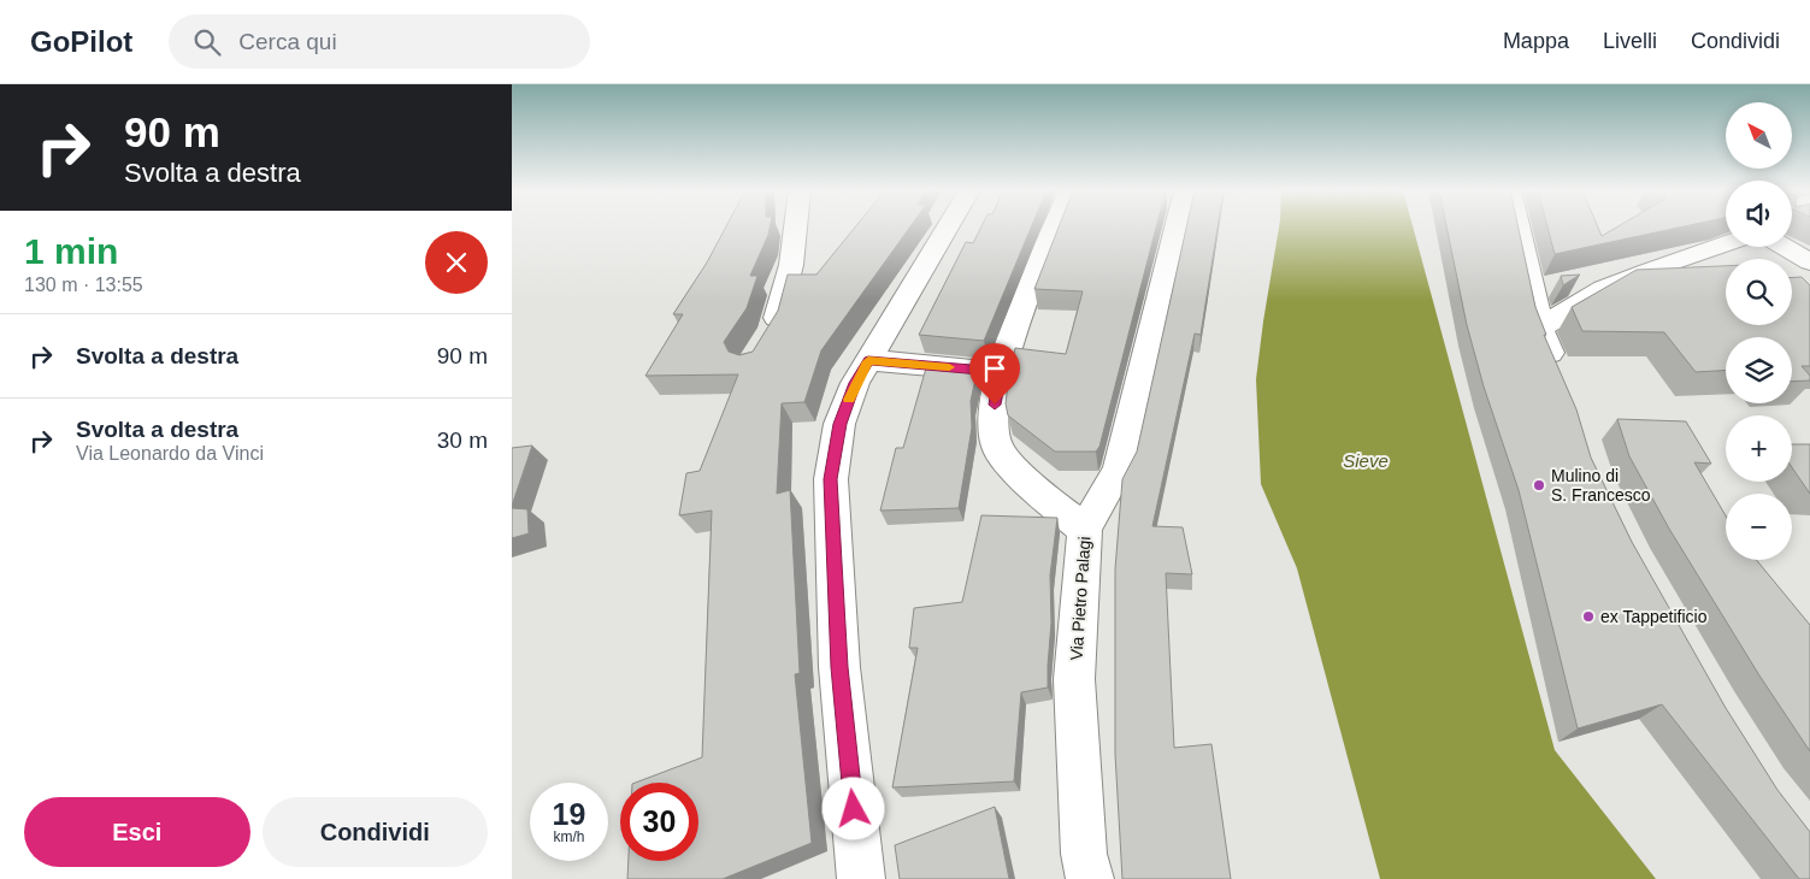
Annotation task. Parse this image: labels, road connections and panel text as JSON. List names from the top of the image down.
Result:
{
  "streets": {
    "street": ["Via Pietro Palagi"]
  },
  "water": ["Sieve"],
  "places": ["Mulino di S. Francesco", "ex Tappetificio"],
  "north": "top left",
  "page": {
    "header": "GoPilot",
    "search": "Cerca qui",
    "nav": ["Mappa", "Livelli", "Condividi"],
    "turn": ["90 m", "Svolta a destra"],
    "map_buttons": ["+", "−"],
    "heading": ["1 min", "130 m · 13:55"],
    "list": [
      {
        "name": "Svolta a destra",
        "value": "90 m"
      },
      {
        "name": "Svolta a destra",
        "note": "Via Leonardo da Vinci",
        "value": "30 m"
      }
    ],
    "speed": "19 km/h",
    "limit": "30",
    "buttons": ["Esci", "Condividi"]
  }
}
